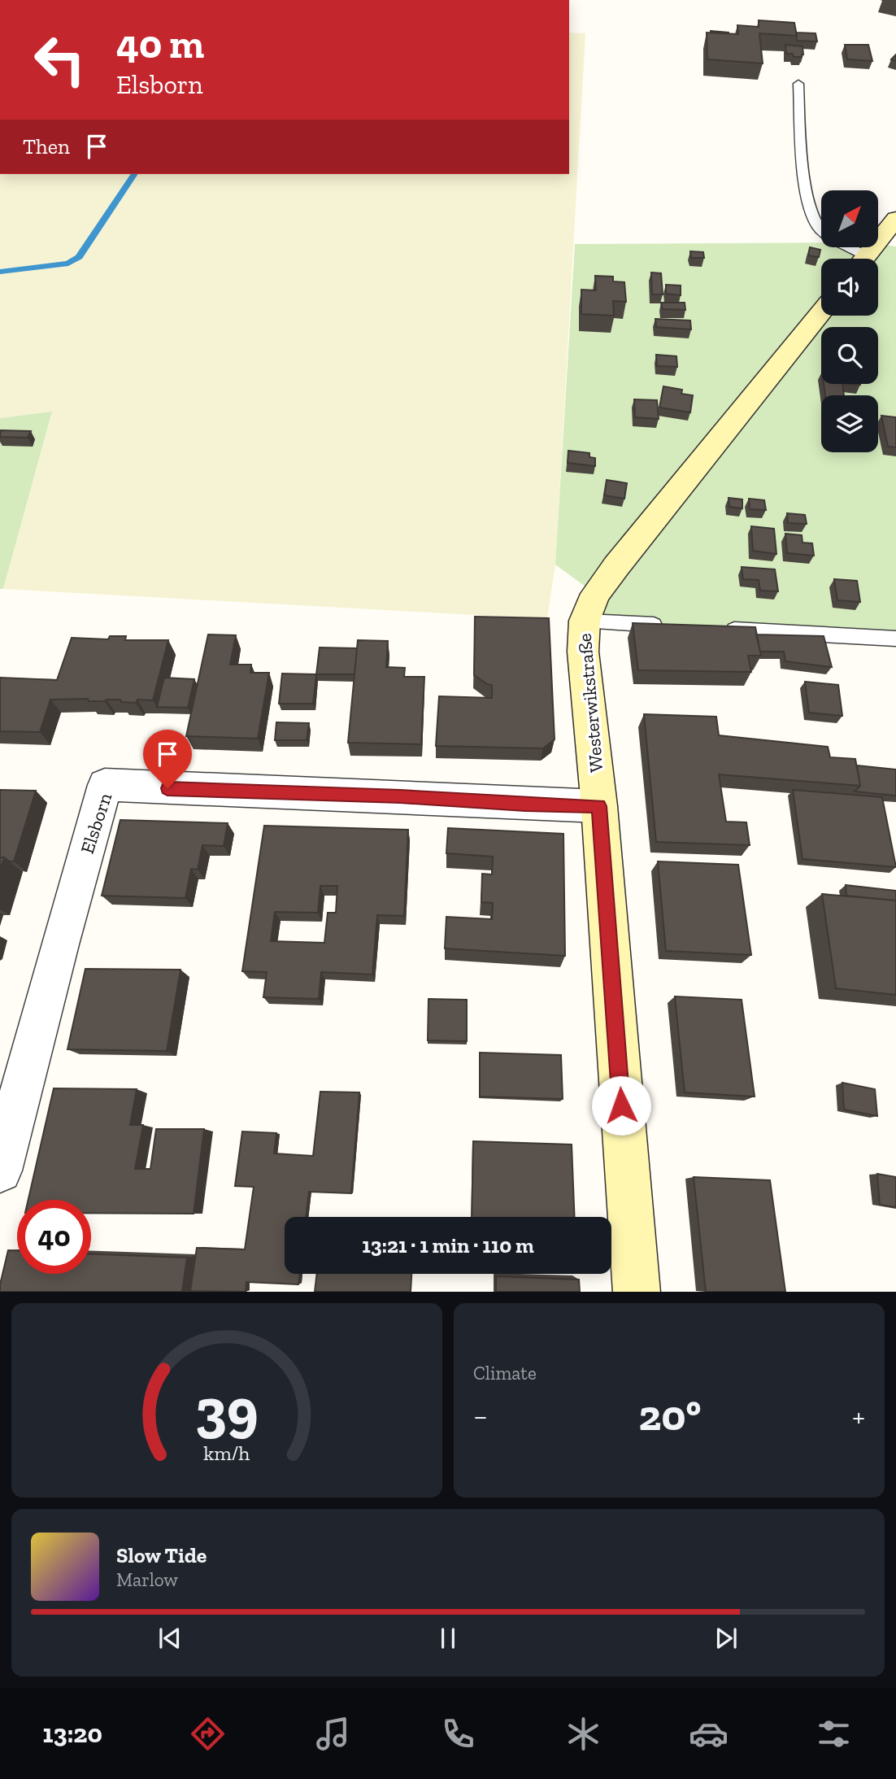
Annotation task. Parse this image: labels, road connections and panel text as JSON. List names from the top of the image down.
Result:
{
  "streets": {
    "street": ["Westerwikstraße", "Elsborn"]
  },
  "crossings": [
    ["Westerwikstraße", "Elsborn"]
  ],
  "north": "top right",
  "page": {
    "turn": ["40 m", "Elsborn"],
    "then": "Then",
    "limit": "40",
    "trip": "13:21 · 1 min · 110 m",
    "tile": "Climate",
    "heat": ["−", "20°", "+"],
    "song": ["Slow Tide", "Marlow"],
    "tabs": "13:20",
    "gauge": ["39", "km/h"]
  }
}
